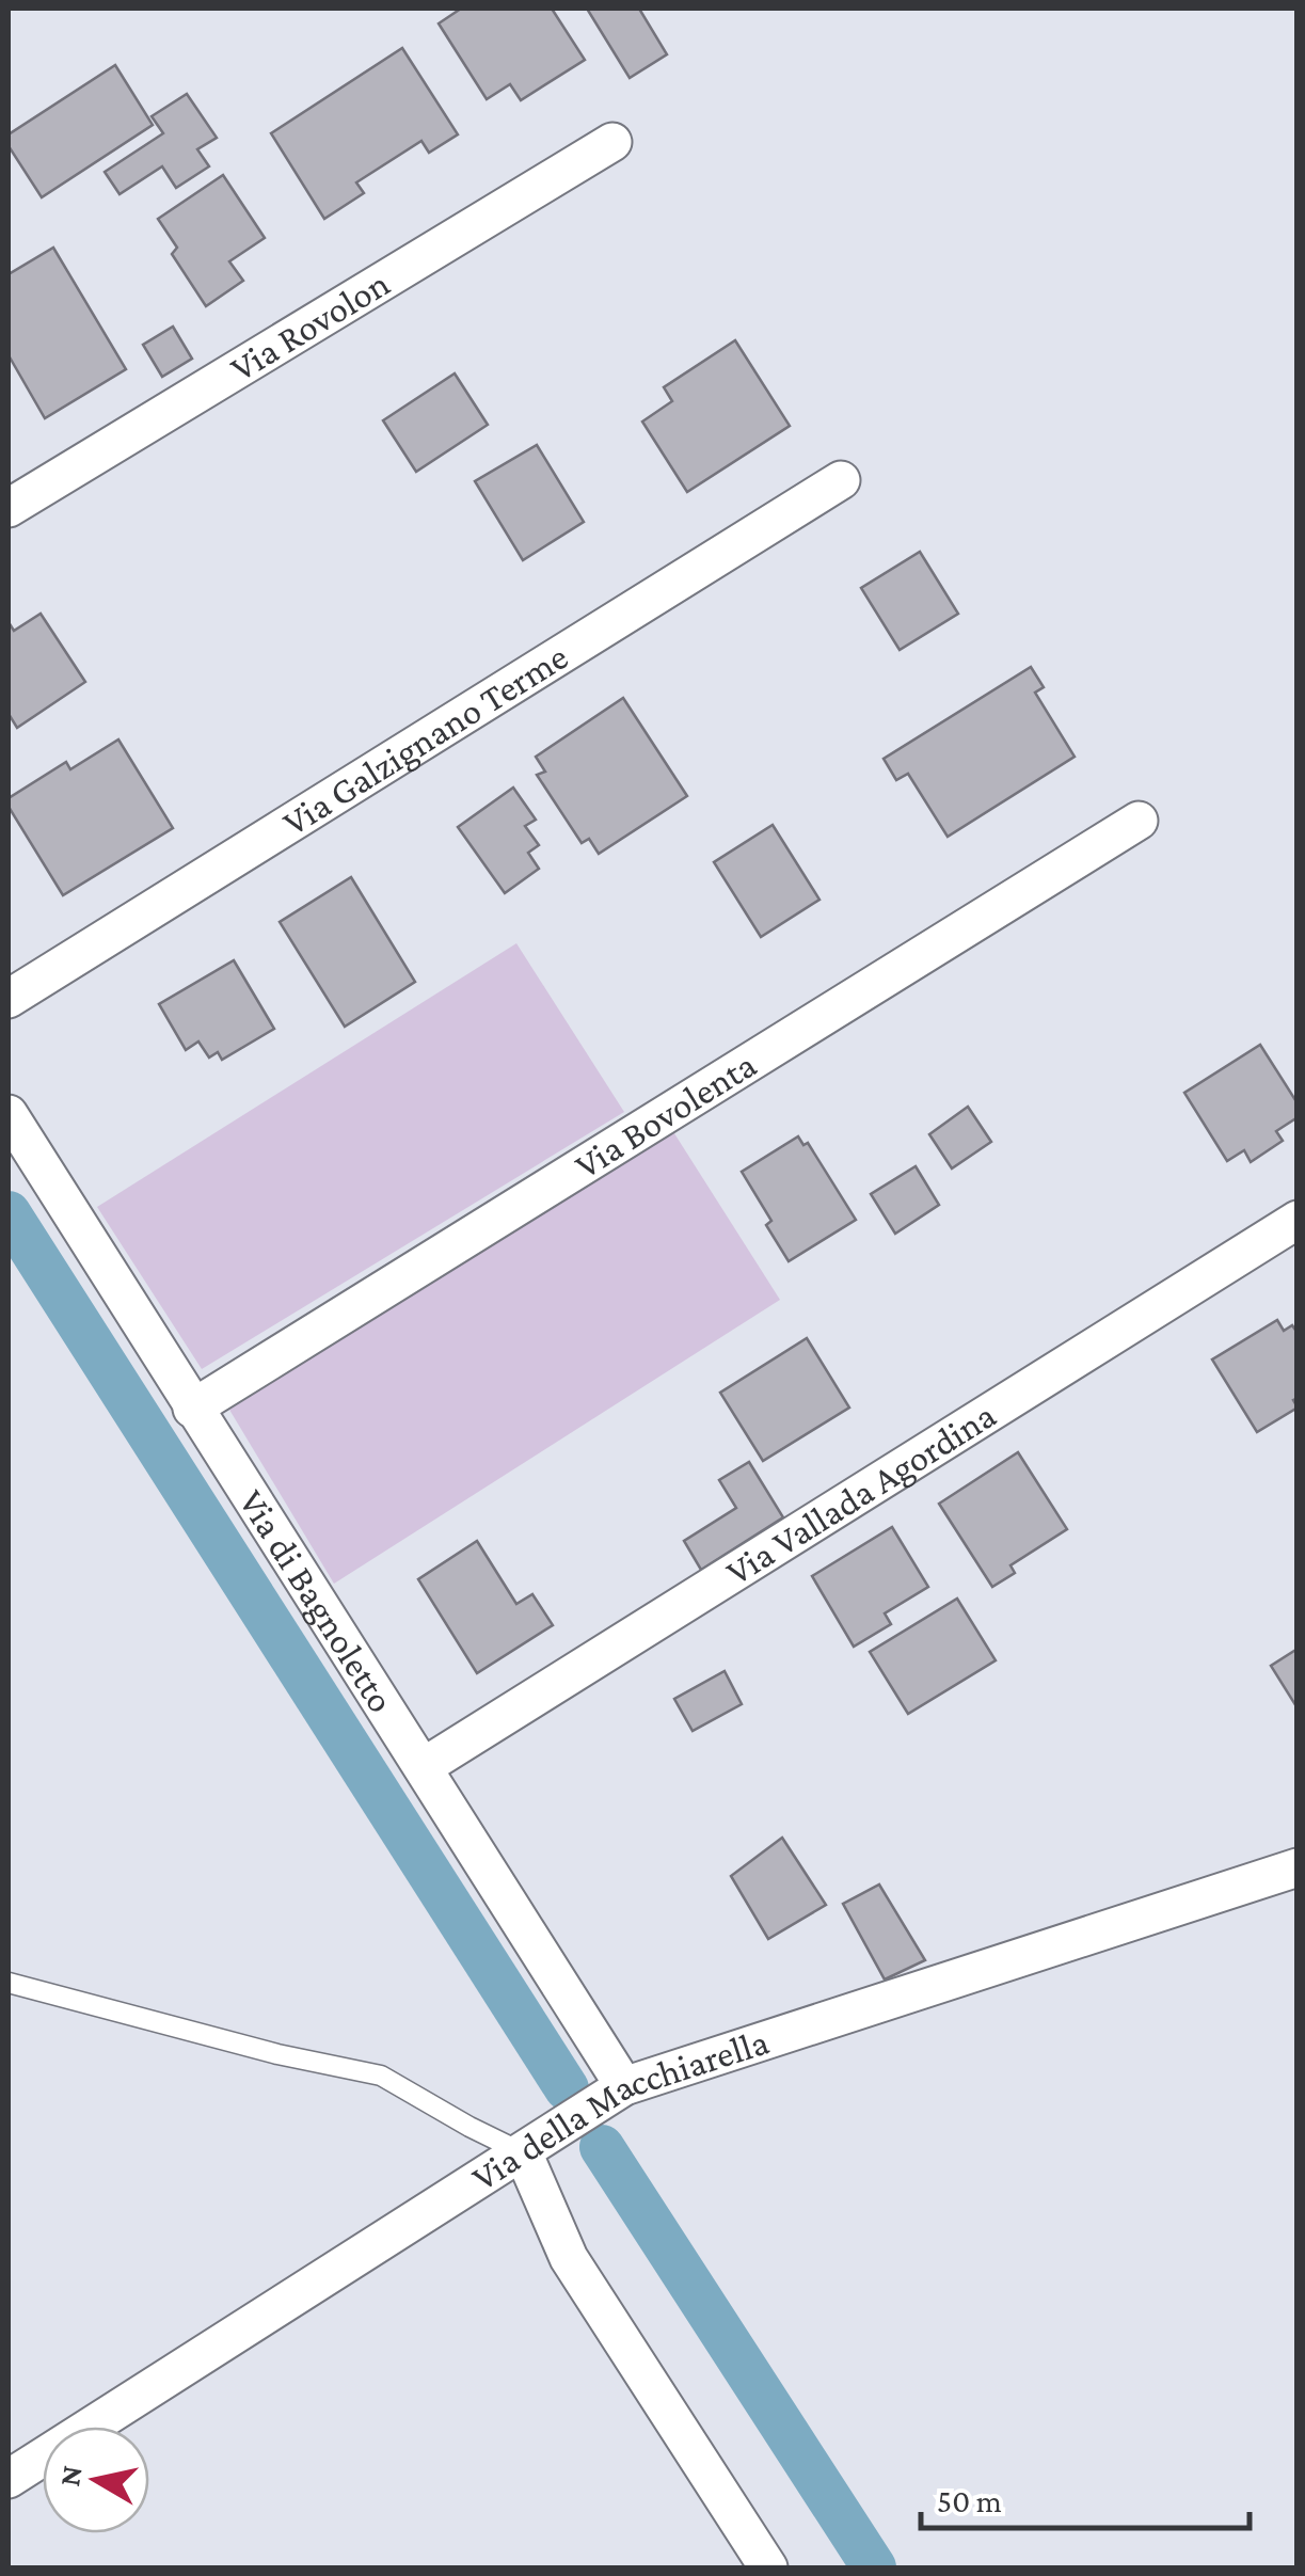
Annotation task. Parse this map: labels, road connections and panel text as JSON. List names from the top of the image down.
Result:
{
  "streets": {
    "street": [
      "Via Rovolon",
      "Via Galzignano Terme",
      "Via Bovolenta",
      "Via Vallada Agordina",
      "Via di Bagnoletto",
      "Via della Macchiarella"
    ]
  },
  "crossings": [
    ["Via Bovolenta", "Via di Bagnoletto"],
    ["Via Vallada Agordina", "Via di Bagnoletto"],
    ["Via di Bagnoletto", "Via della Macchiarella"]
  ],
  "scale_bar": "50 m",
  "north": "left"
}
